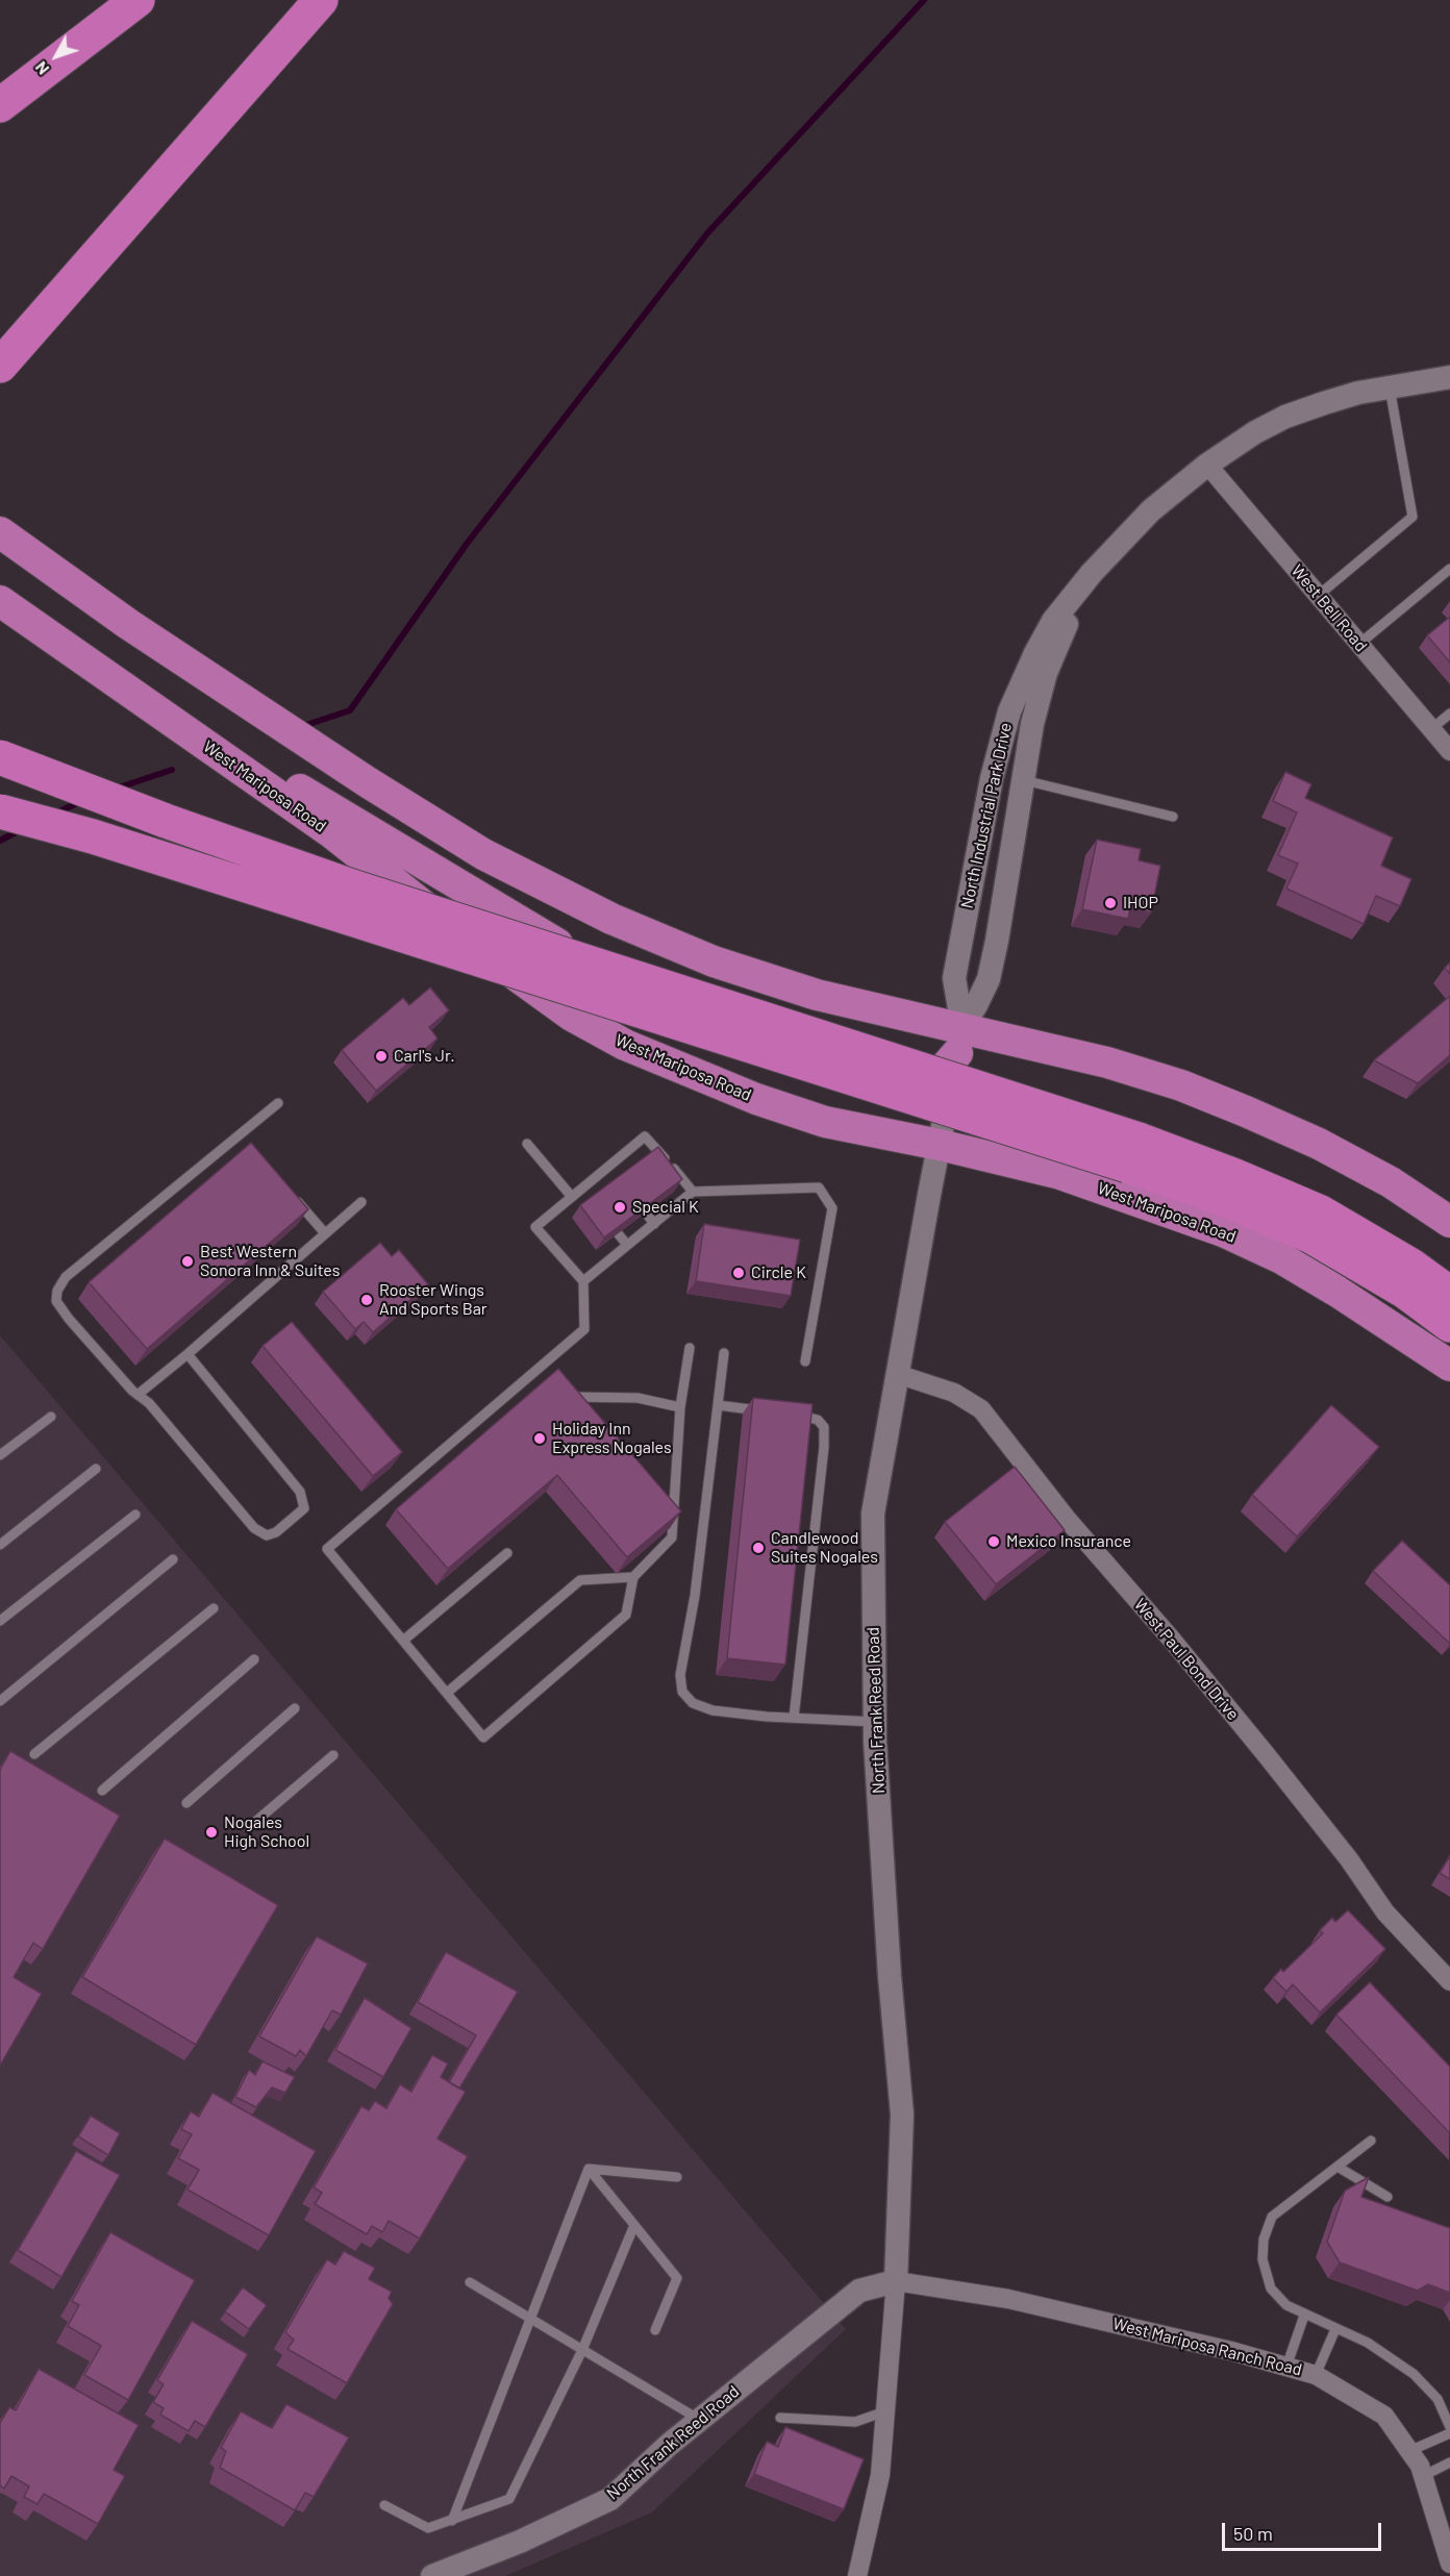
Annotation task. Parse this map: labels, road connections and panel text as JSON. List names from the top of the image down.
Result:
{
  "streets": {
    "highway": ["West Mariposa Road"],
    "street": [
      "West Bell Road",
      "North Industrial Park Drive",
      "West Paul Bond Drive",
      "North Frank Reed Road",
      "West Mariposa Ranch Road"
    ]
  },
  "crossings": [
    ["West Bell Road", "North Industrial Park Drive"],
    ["West Mariposa Road", "North Industrial Park Drive"],
    ["West Mariposa Road", "North Frank Reed Road"],
    ["North Industrial Park Drive", "North Frank Reed Road"],
    ["West Paul Bond Drive", "North Frank Reed Road"],
    ["North Frank Reed Road", "West Mariposa Ranch Road"]
  ],
  "places": [
    "IHOP",
    "Carl's Jr.",
    "Special K",
    "Best Western Sonora Inn & Suites",
    "Circle K",
    "Rooster Wings And Sports Bar",
    "Holiday Inn Express Nogales",
    "Mexico Insurance",
    "Candlewood Suites Nogales",
    "Nogales High School"
  ],
  "scale_bar": "50 m",
  "north": "bottom left"
}
